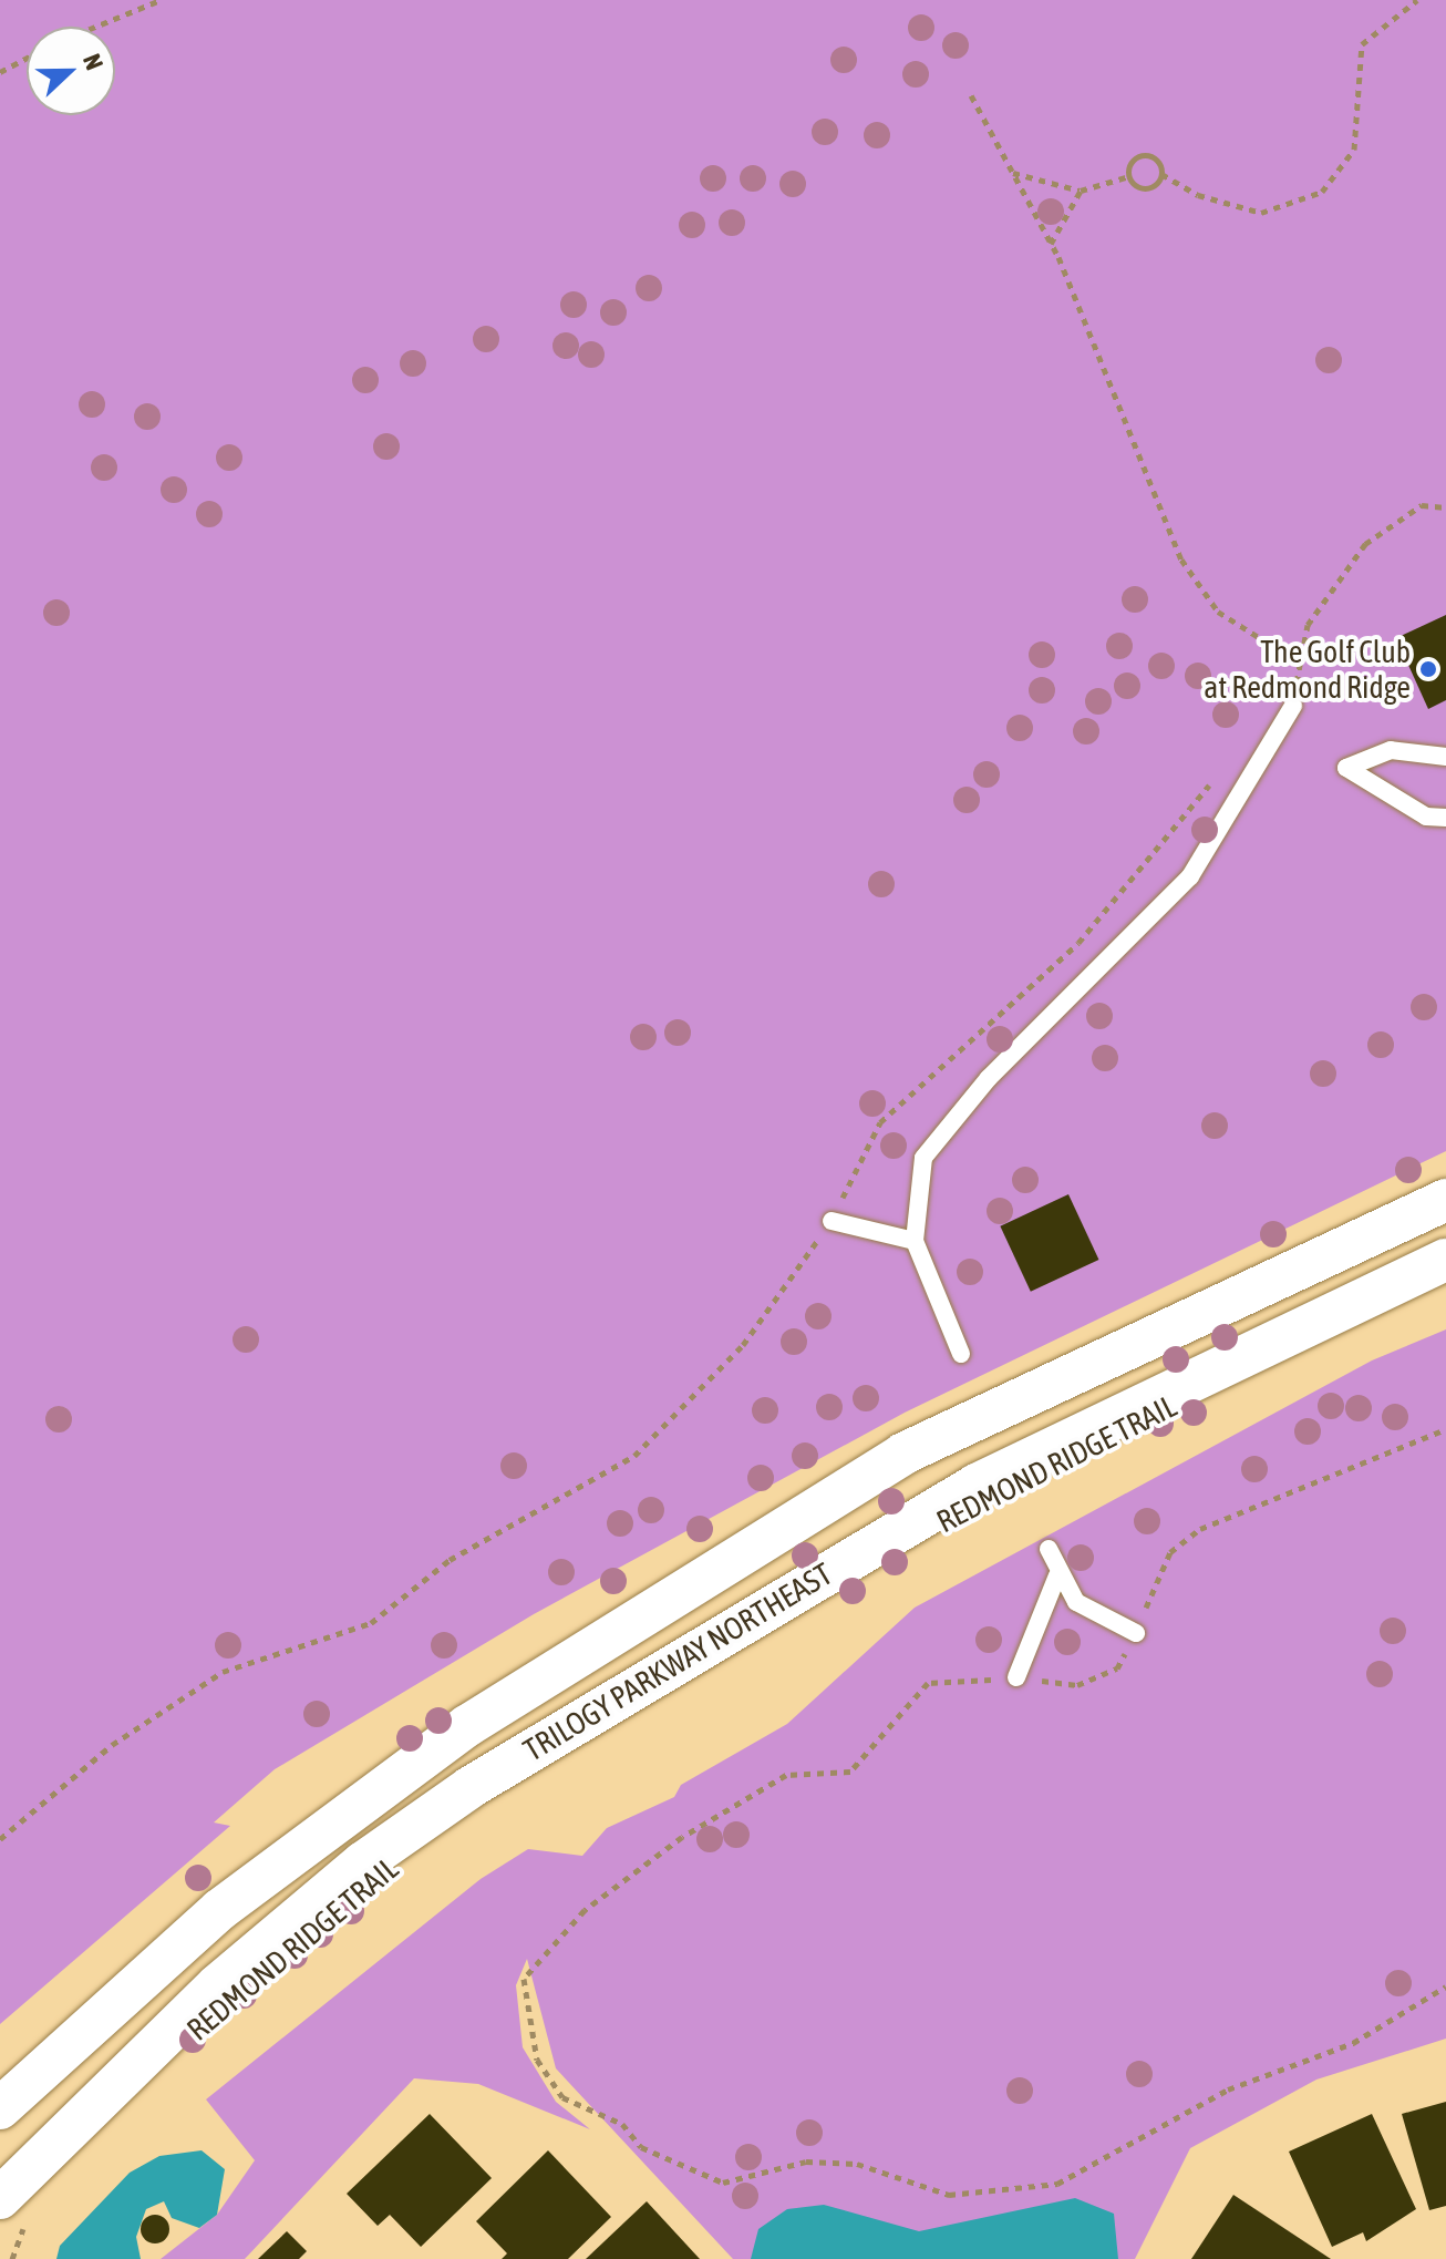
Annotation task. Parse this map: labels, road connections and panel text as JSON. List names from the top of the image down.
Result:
{
  "streets": {
    "street": ["TRILOGY PARKWAY NORTHEAST"]
  },
  "places": ["The Golf Club at Redmond Ridge"],
  "north": "right"
}
